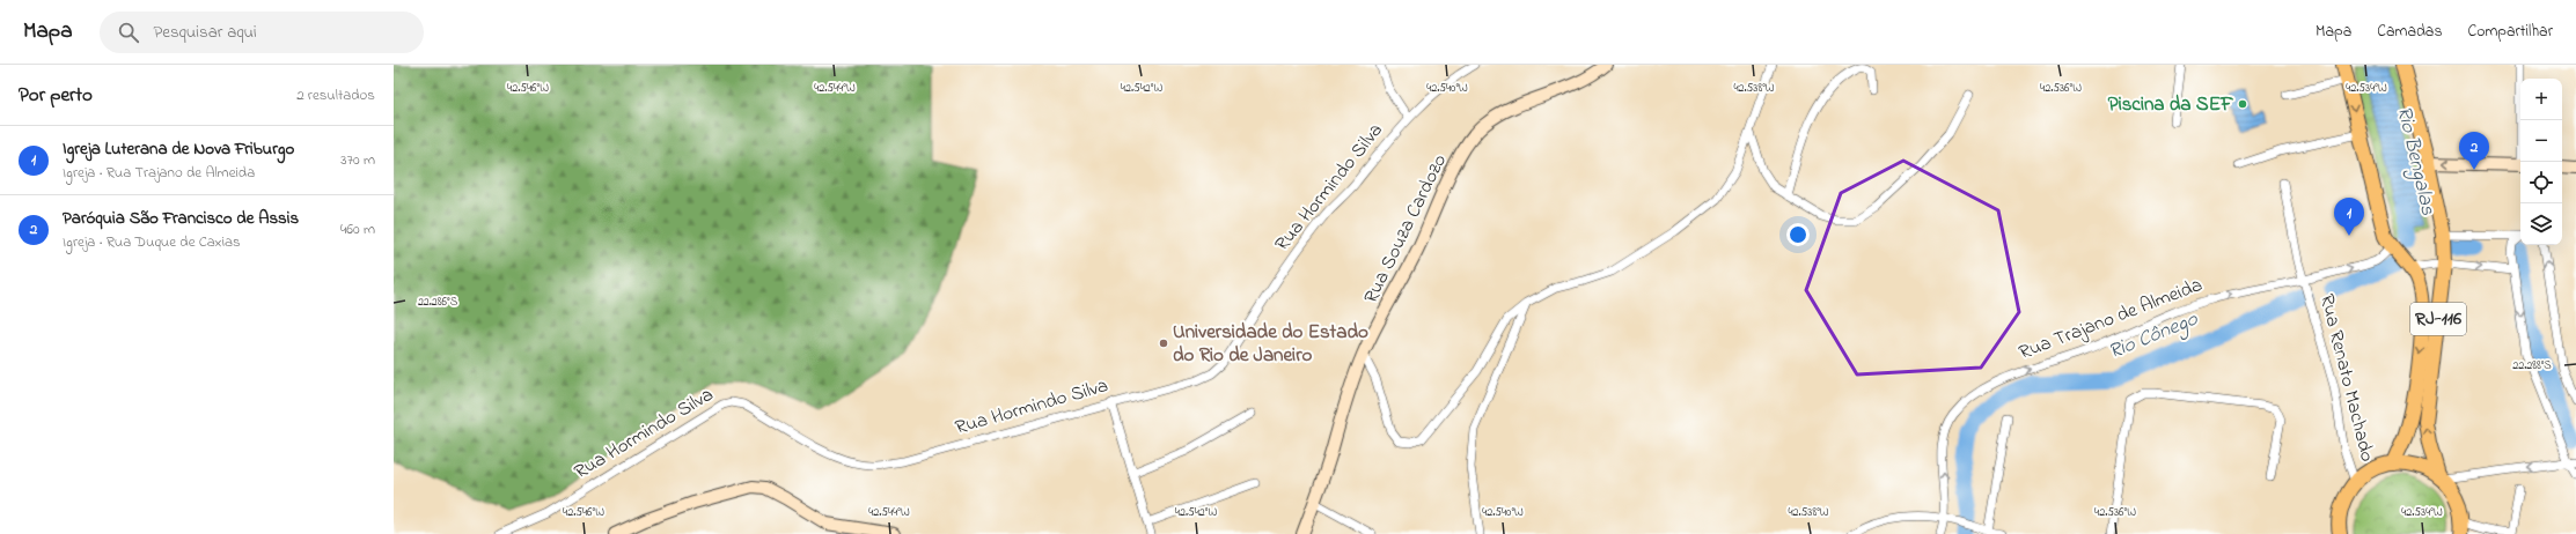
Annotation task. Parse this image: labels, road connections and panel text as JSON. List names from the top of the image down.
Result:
{
  "streets": {
    "main road": ["RJ-116"],
    "street": [
      "Rua Hormindo Silva",
      "Rua Souza Cardozo",
      "Rua Trajano de Almeida",
      "Rua Renato Machado"
    ]
  },
  "crossings": [
    ["Rua Trajano de Almeida", "RJ-116"],
    ["Rua Trajano de Almeida", "Rua Renato Machado"],
    ["RJ-116", "Rua Renato Machado"]
  ],
  "one_way": ["Rua Trajano de Almeida"],
  "water": ["Rio Bengalas", "Rio Cônego"],
  "places": ["Piscina da SEF", "Universidade do Estado do Rio de Janeiro"],
  "page": {
    "header": "Mapa",
    "search": "Pesquisar aqui",
    "nav": ["Mapa", "Camadas", "Compartilhar"],
    "heading": ["Por perto", "2 resultados"],
    "map_buttons": ["+", "−"],
    "list": [
      {
        "mark": "1",
        "name": "Igreja Luterana de Nova Friburgo",
        "note": "Igreja · Rua Trajano de Almeida",
        "value": "370 m"
      },
      {
        "mark": "2",
        "name": "Paróquia São Francisco de Assis",
        "note": "Igreja · Rua Duque de Caxias",
        "value": "460 m"
      }
    ],
    "pins": ["2", "1"]
  },
  "coordinates": [
    "42.546°W",
    "42.544°W",
    "42.542°W",
    "42.540°W",
    "42.538°W",
    "42.536°W",
    "42.534°W",
    "22.286°S",
    "22.288°S"
  ]
}
